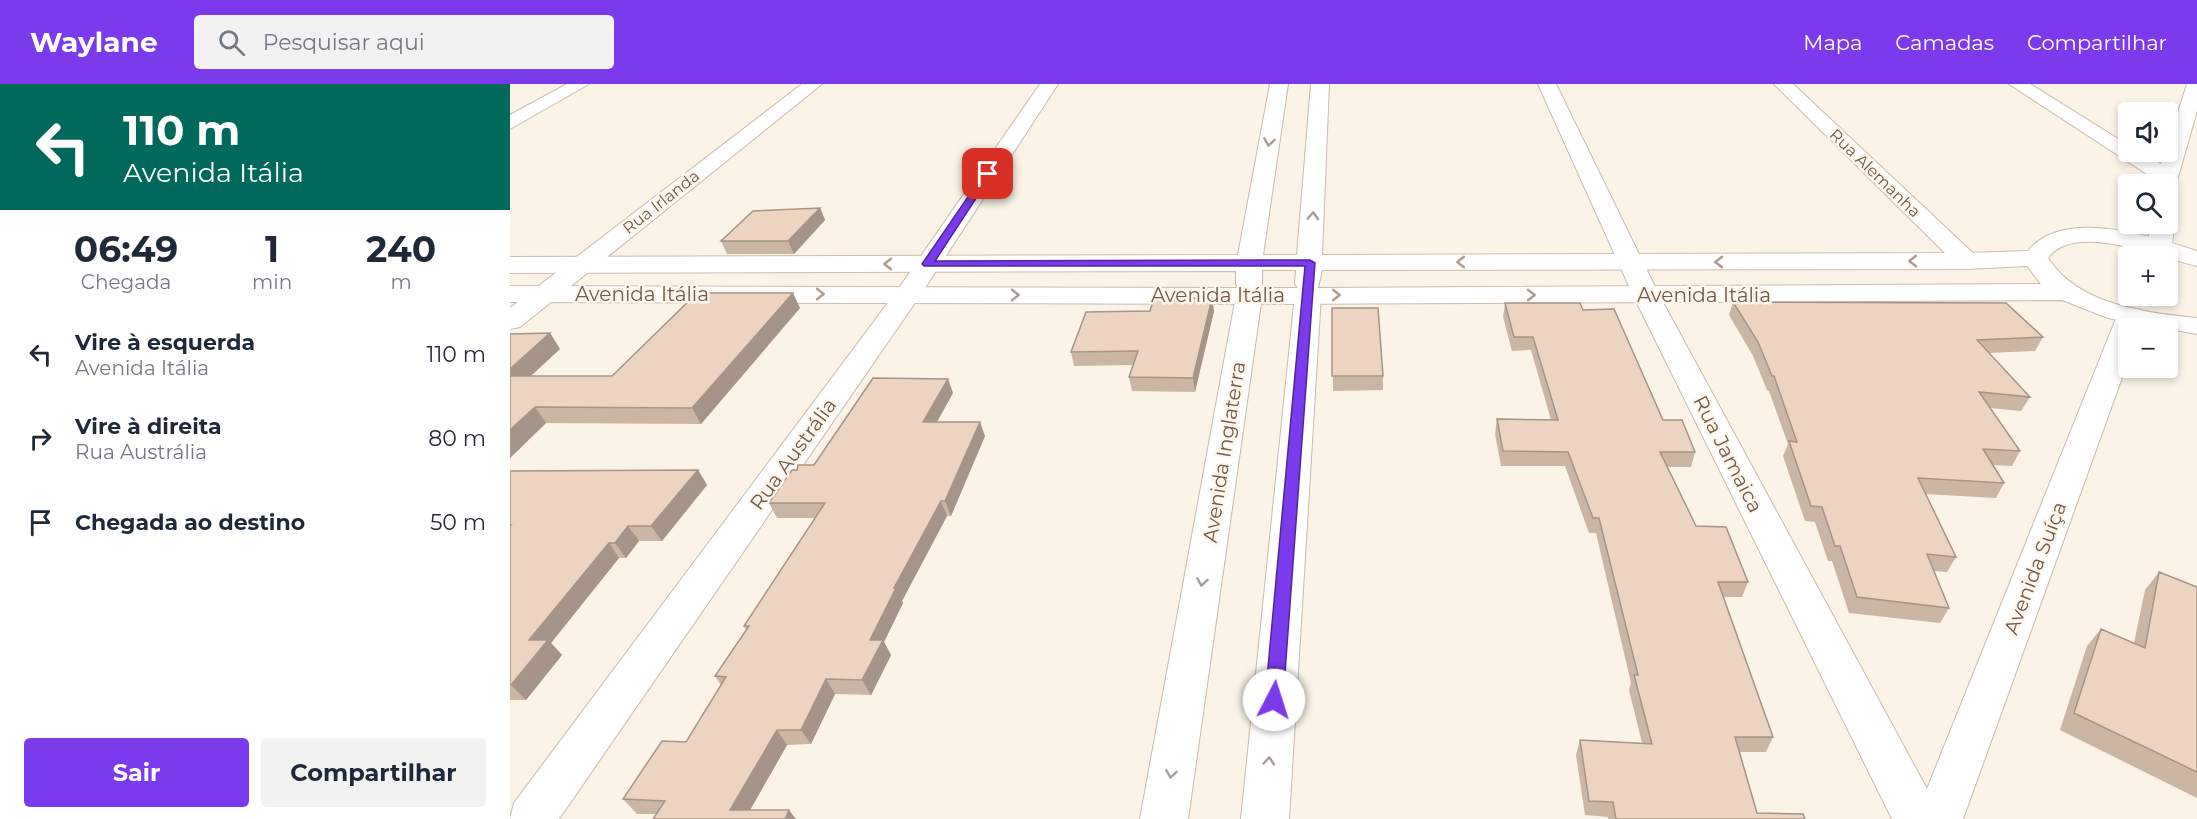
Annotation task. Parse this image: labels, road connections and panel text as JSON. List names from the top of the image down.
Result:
{
  "streets": {
    "street": [
      "Rua Alemanha",
      "Rua Irlanda",
      "Avenida Itália",
      "Avenida Inglaterra",
      "Rua Austrália",
      "Rua Jamaica",
      "Avenida Suíça"
    ]
  },
  "crossings": [
    ["Rua Alemanha", "Avenida Itália"],
    ["Rua Irlanda", "Avenida Itália"],
    ["Avenida Itália", "Avenida Inglaterra"],
    ["Avenida Itália", "Rua Austrália"],
    ["Avenida Itália", "Rua Jamaica"],
    ["Avenida Itália", "Avenida Suíça"]
  ],
  "page": {
    "header": "Waylane",
    "search": "Pesquisar aqui",
    "nav": ["Mapa", "Camadas", "Compartilhar"],
    "turn": ["110 m", "Avenida Itália"],
    "map_buttons": ["+", "−"],
    "eta": [
      "06:49",
      "Chegada",
      "1",
      "min",
      "240",
      "m"
    ],
    "list": [
      {
        "name": "Vire à esquerda",
        "note": "Avenida Itália",
        "value": "110 m"
      },
      {
        "name": "Vire à direita",
        "note": "Rua Austrália",
        "value": "80 m"
      },
      {
        "name": "Chegada ao destino",
        "value": "50 m"
      }
    ],
    "buttons": ["Sair", "Compartilhar"]
  }
}
